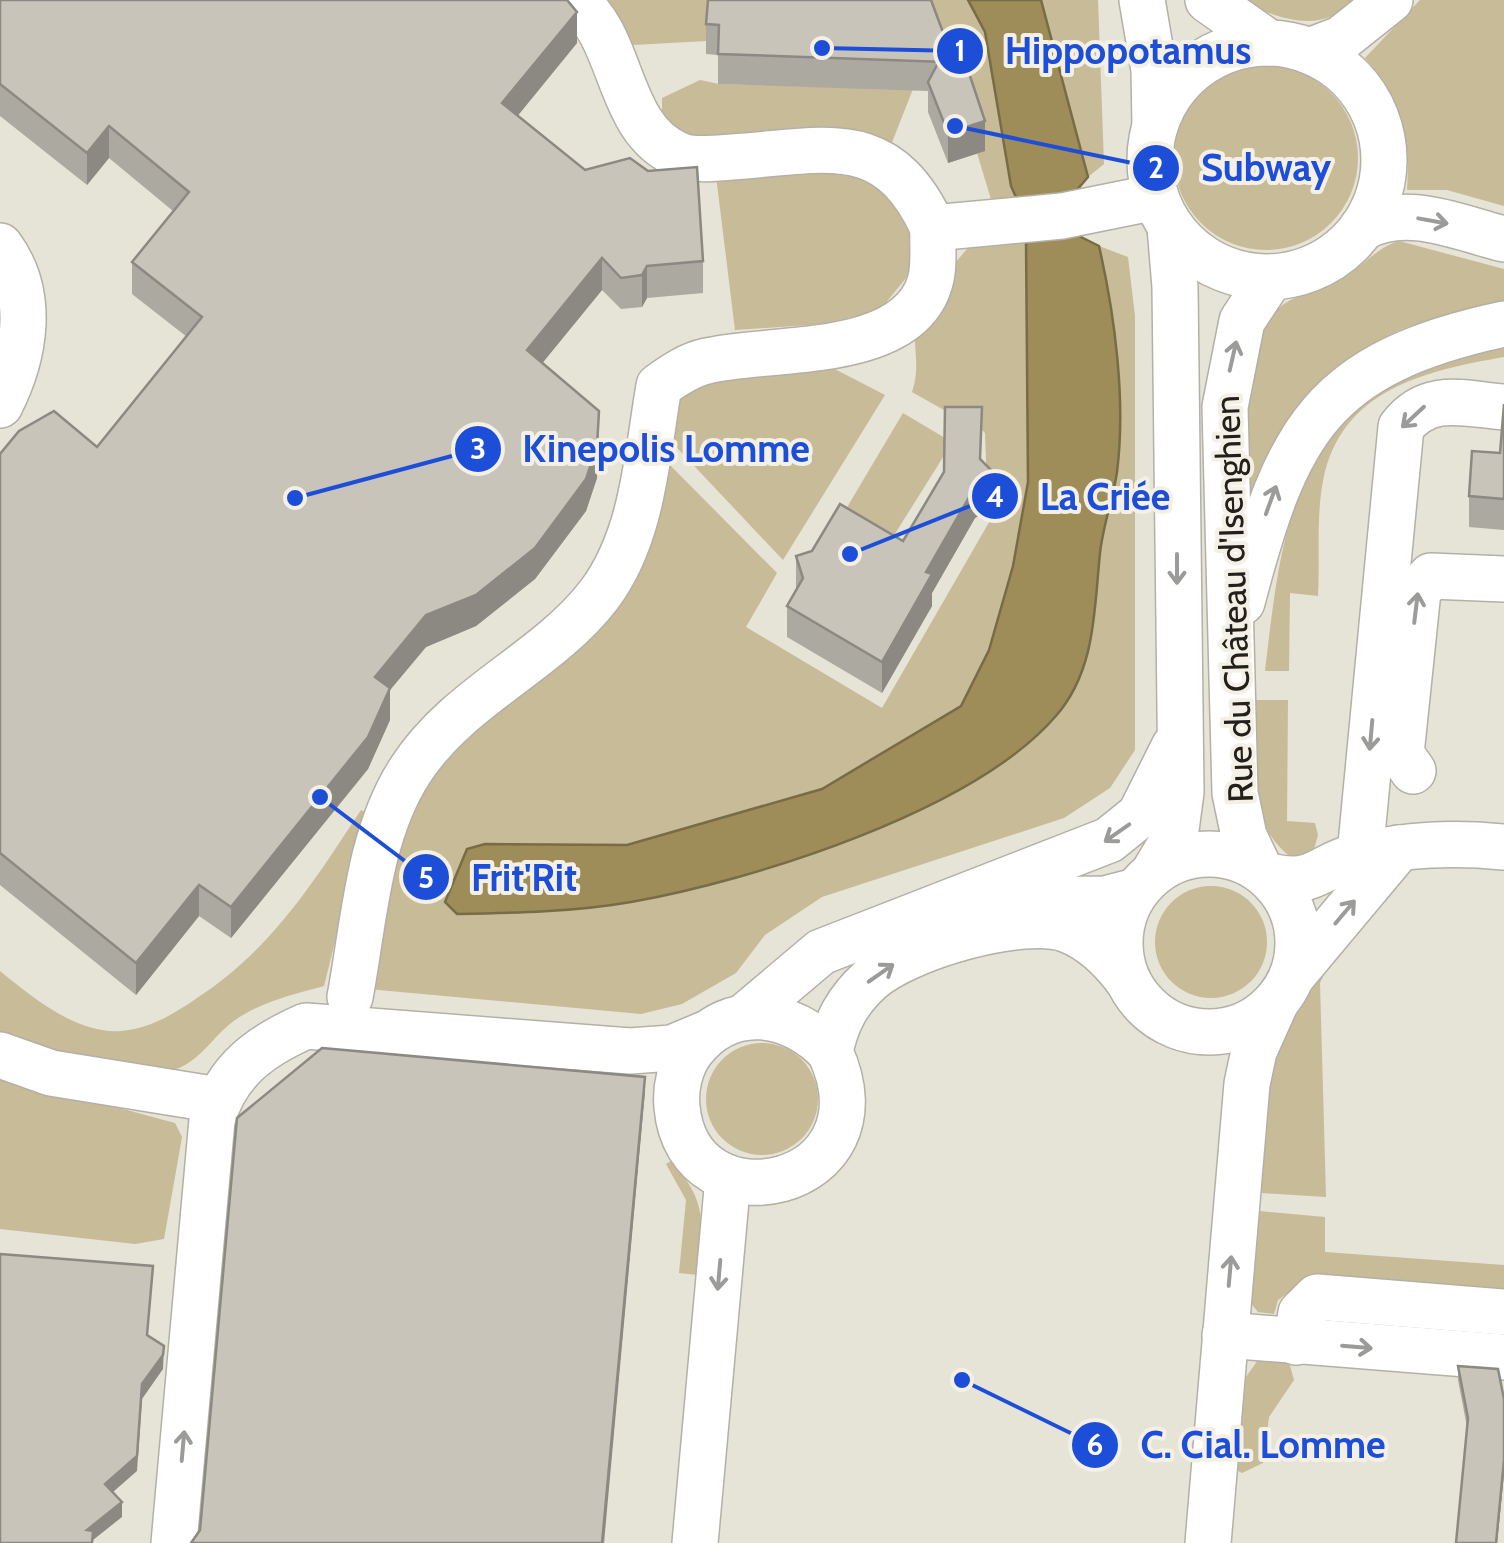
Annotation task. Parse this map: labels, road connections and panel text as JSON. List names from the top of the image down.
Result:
{
  "streets": {
    "street": ["Rue du Château d'Isenghien"]
  },
  "places": [
    "Hippopotamus",
    "Subway",
    "Kinepolis Lomme",
    "La Criée",
    "Frit'Rit",
    "C. Cial. Lomme"
  ]
}
